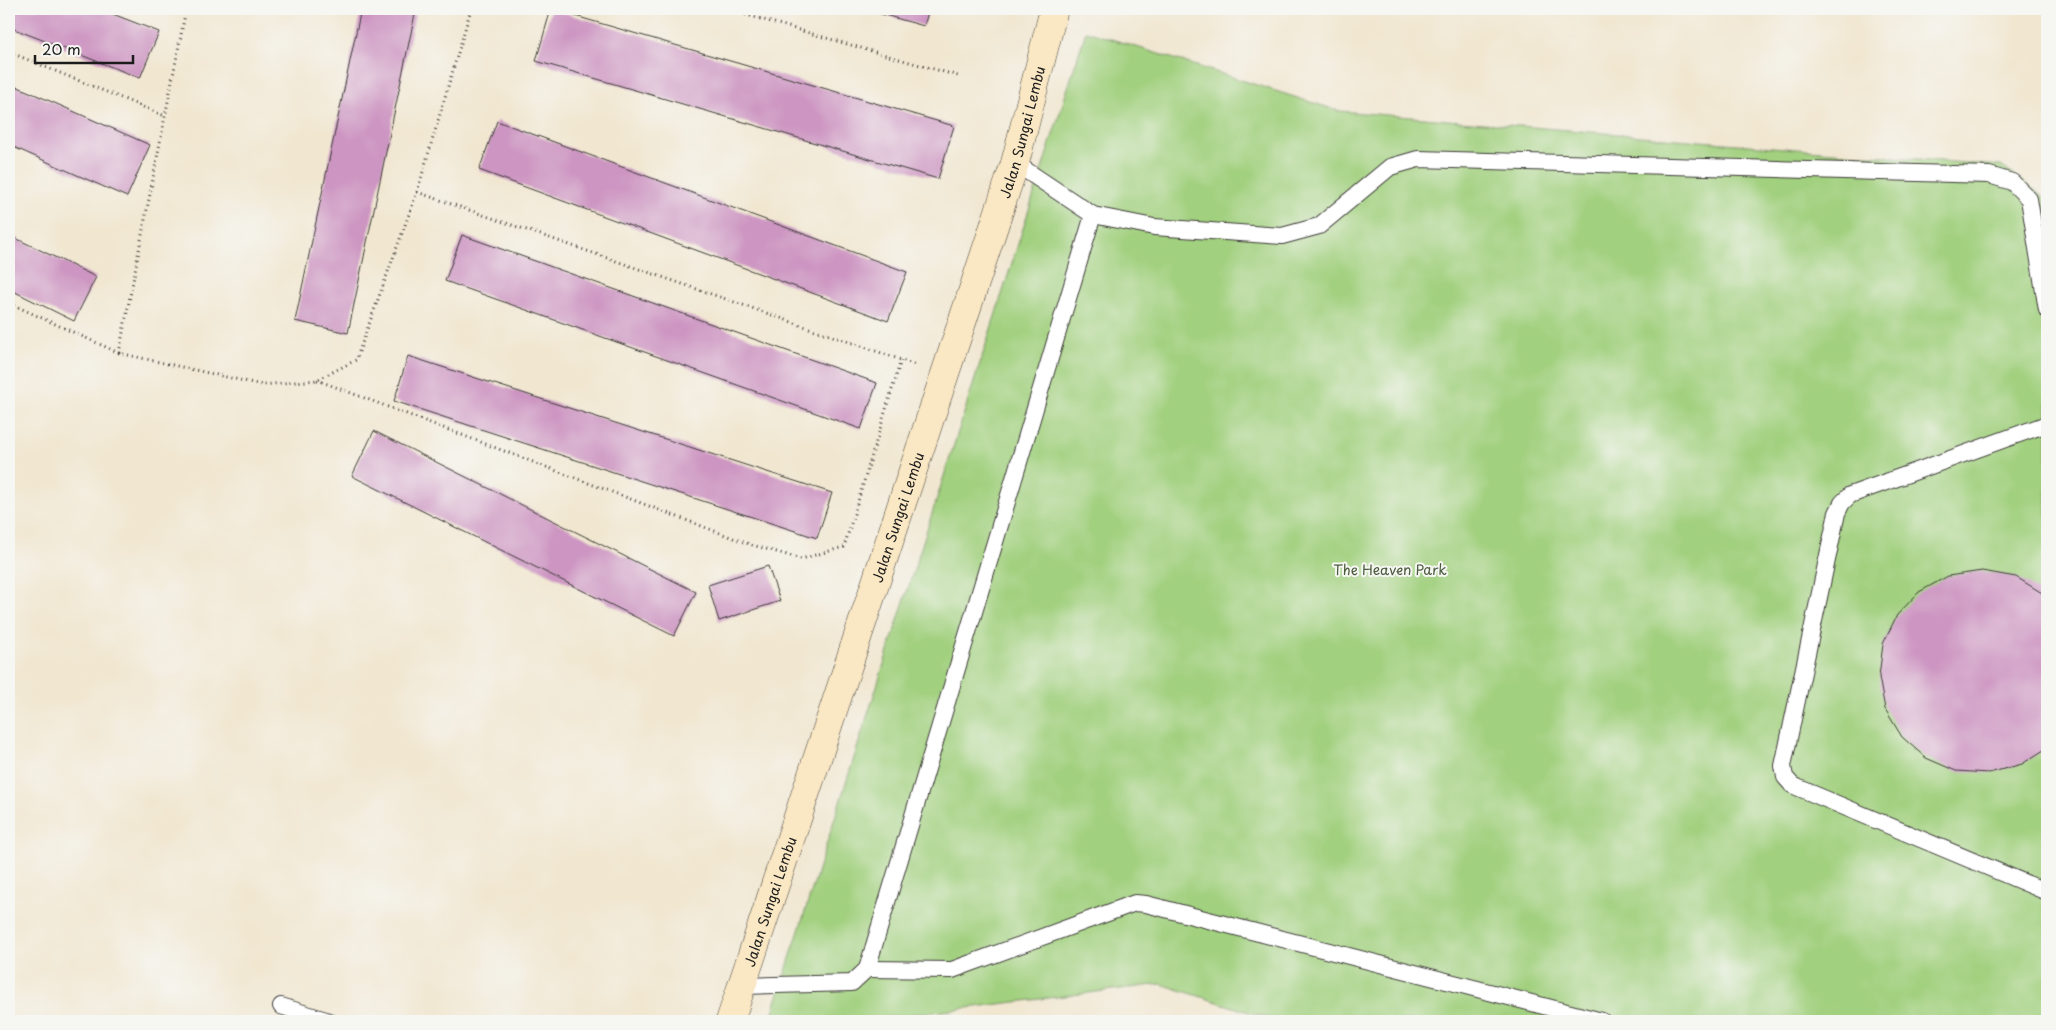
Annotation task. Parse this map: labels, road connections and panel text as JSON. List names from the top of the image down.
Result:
{
  "streets": {
    "main road": ["Jalan Sungai Lembu"]
  },
  "parks": ["The Heaven Park"],
  "scale_bar": "20 m"
}
